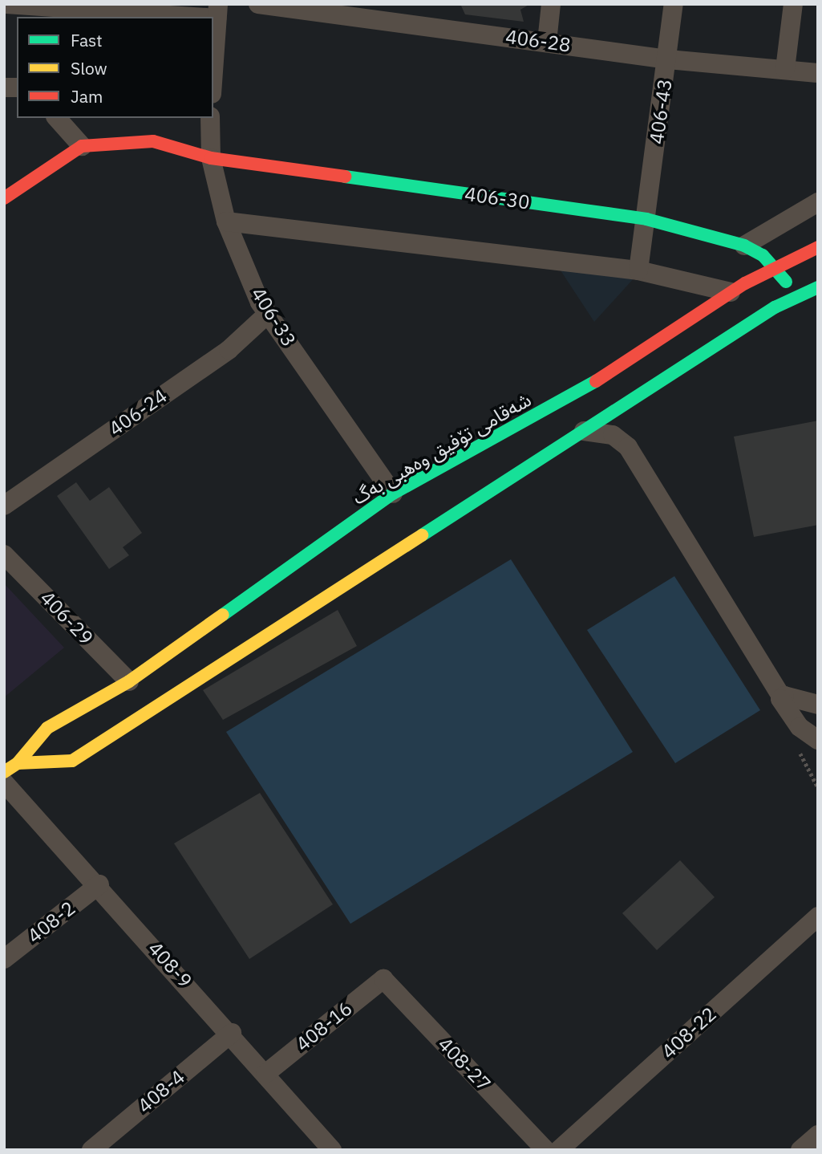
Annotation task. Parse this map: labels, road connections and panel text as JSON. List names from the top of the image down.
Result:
{
  "streets": {
    "street": [
      "406-28",
      "406-43",
      "406-30",
      "406-33",
      "406-24",
      "شەقامی تۆفیق وەهبی بەگ",
      "406-29",
      "408-2",
      "408-9",
      "408-16",
      "408-22",
      "408-27",
      "408-4"
    ]
  },
  "crossings": [
    ["406-28", "406-43"],
    ["406-43", "406-30"],
    ["406-30", "406-33"],
    ["406-30", "شەقامی تۆفیق وەهبی بەگ"],
    ["406-33", "406-24"],
    ["406-33", "شەقامی تۆفیق وەهبی بەگ"],
    ["شەقامی تۆفیق وەهبی بەگ", "406-29"],
    ["408-2", "408-9"],
    ["408-9", "408-16"],
    ["408-9", "408-4"],
    ["408-16", "408-27"]
  ],
  "legend": ["Fast", "Slow", "Jam"]
}
